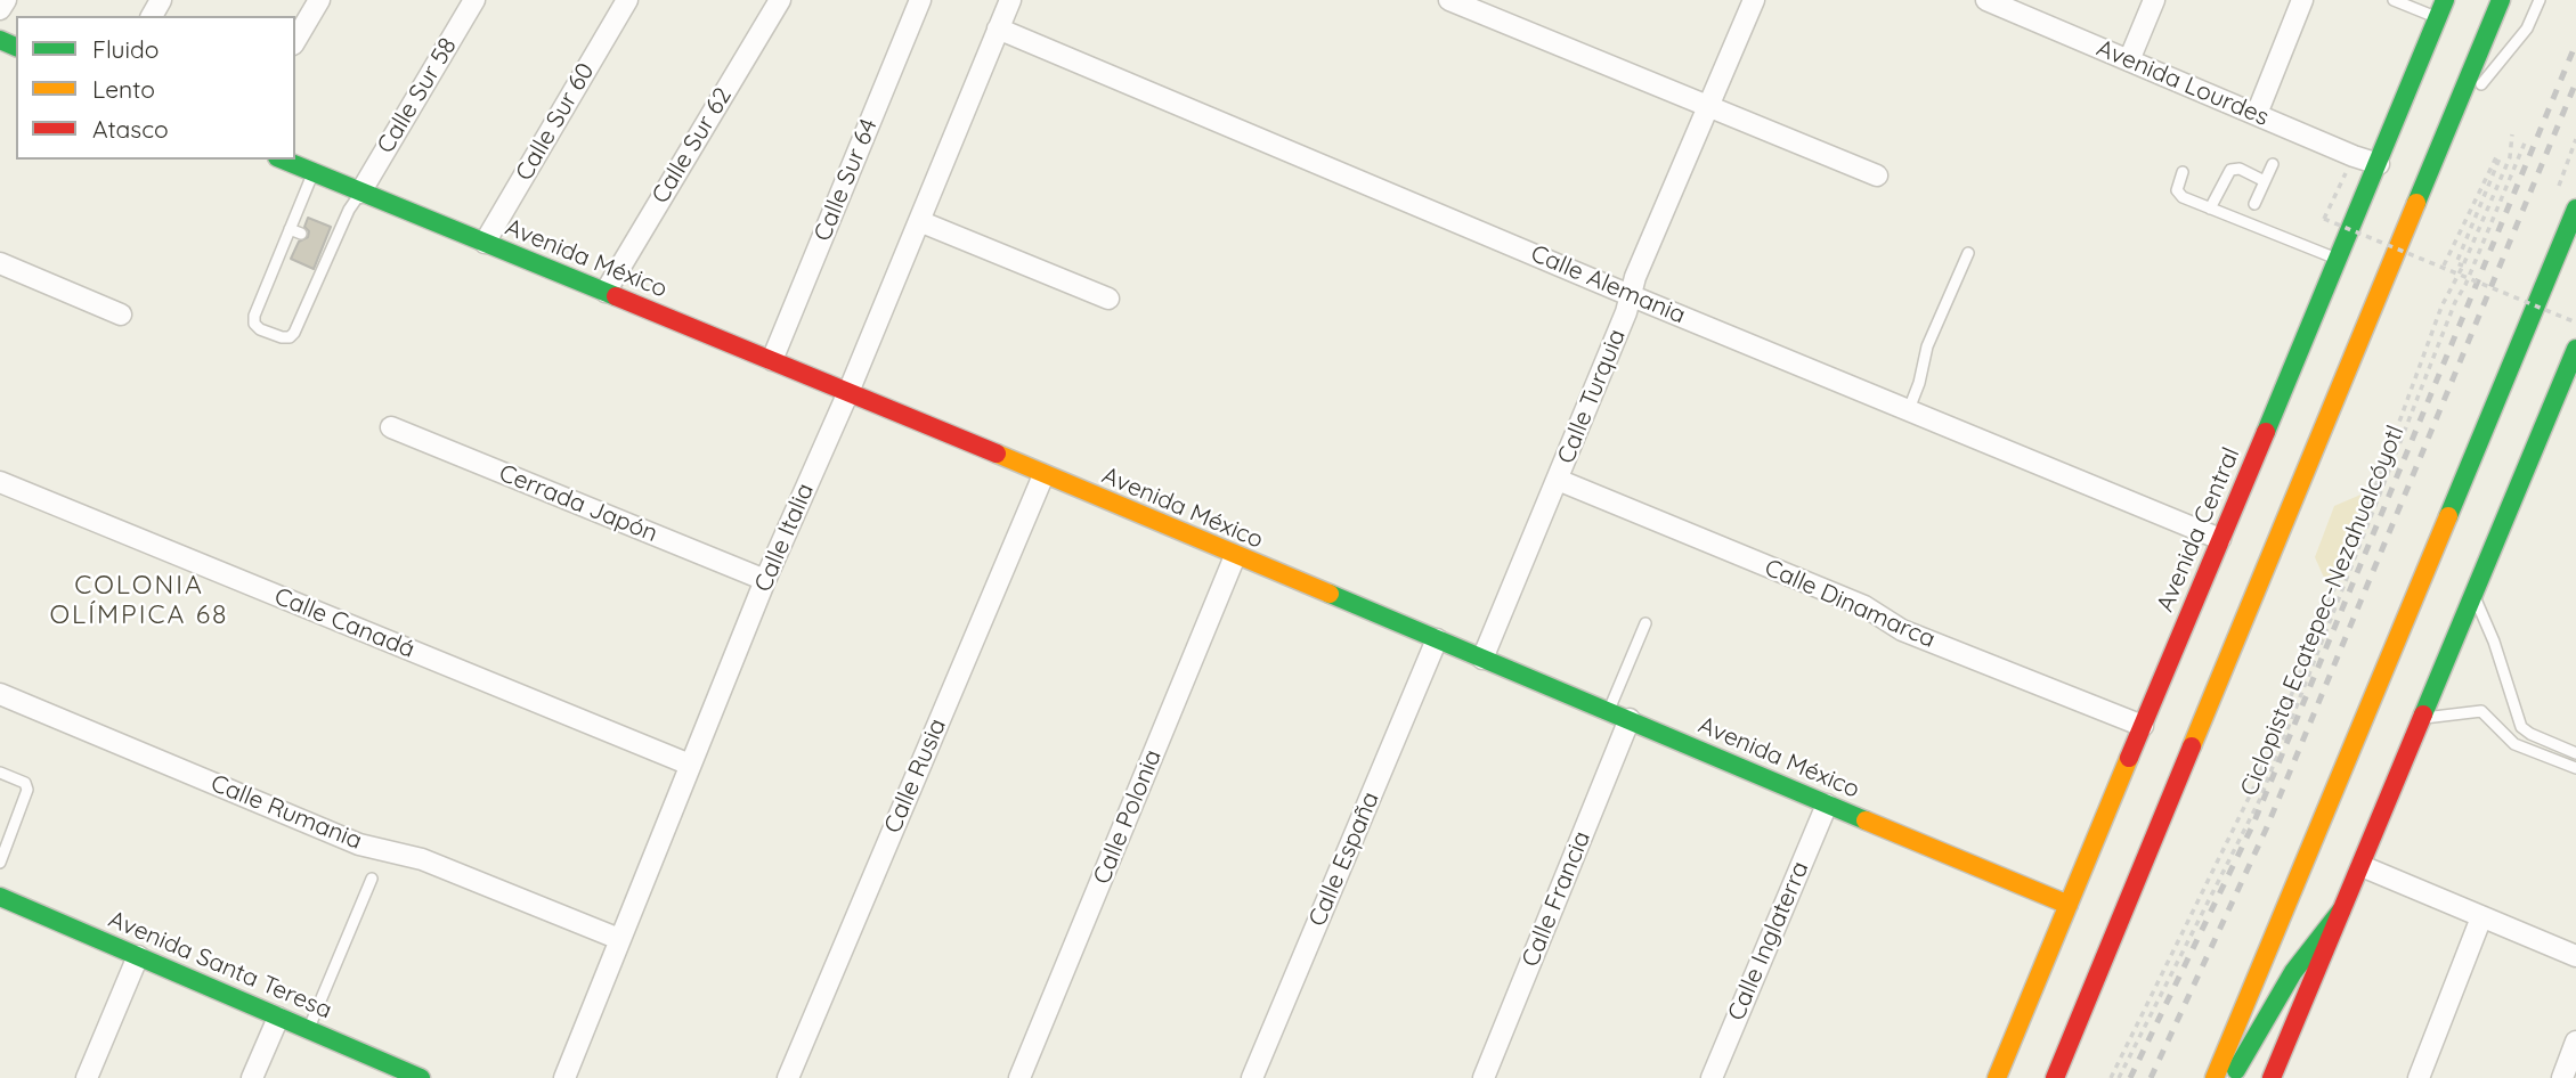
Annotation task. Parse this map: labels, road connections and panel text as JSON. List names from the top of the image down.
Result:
{
  "streets": {
    "main road": ["Avenida México", "Avenida Central", "Avenida Santa Teresa"],
    "street": [
      "Avenida Lourdes",
      "Calle Sur 58",
      "Calle Sur 60",
      "Calle Sur 62",
      "Calle Sur 64",
      "Calle Alemania",
      "Calle Turquia",
      "Cerrada Japón",
      "Calle Italia",
      "Calle Dinamarca",
      "Calle Canadá",
      "Calle Rusia",
      "Calle Rumania",
      "Calle Polonia",
      "Calle España",
      "Calle Francia",
      "Calle Inglaterra"
    ],
    "path": ["Ciclopista Ecatepec-Nezahualcóyotl"]
  },
  "crossings": [
    ["Avenida Lourdes", "Avenida Central"],
    ["Calle Sur 58", "Avenida México"],
    ["Calle Sur 60", "Avenida México"],
    ["Calle Sur 62", "Avenida México"],
    ["Calle Sur 64", "Avenida México"],
    ["Avenida México", "Calle Turquia"],
    ["Avenida México", "Avenida Central"],
    ["Avenida México", "Calle Italia"],
    ["Avenida México", "Calle Rusia"],
    ["Avenida México", "Calle Polonia"],
    ["Avenida México", "Calle España"],
    ["Avenida México", "Calle Francia"],
    ["Avenida México", "Calle Inglaterra"],
    ["Calle Alemania", "Calle Turquia"],
    ["Calle Alemania", "Avenida Central"],
    ["Calle Alemania", "Calle Italia"],
    ["Calle Turquia", "Calle Dinamarca"],
    ["Cerrada Japón", "Calle Italia"],
    ["Avenida Central", "Calle Dinamarca"],
    ["Calle Italia", "Calle Canadá"],
    ["Calle Italia", "Calle Rumania"]
  ],
  "districts": ["COLONIA OLÍMPICA 68"],
  "legend": ["Fluido", "Lento", "Atasco"]
}
